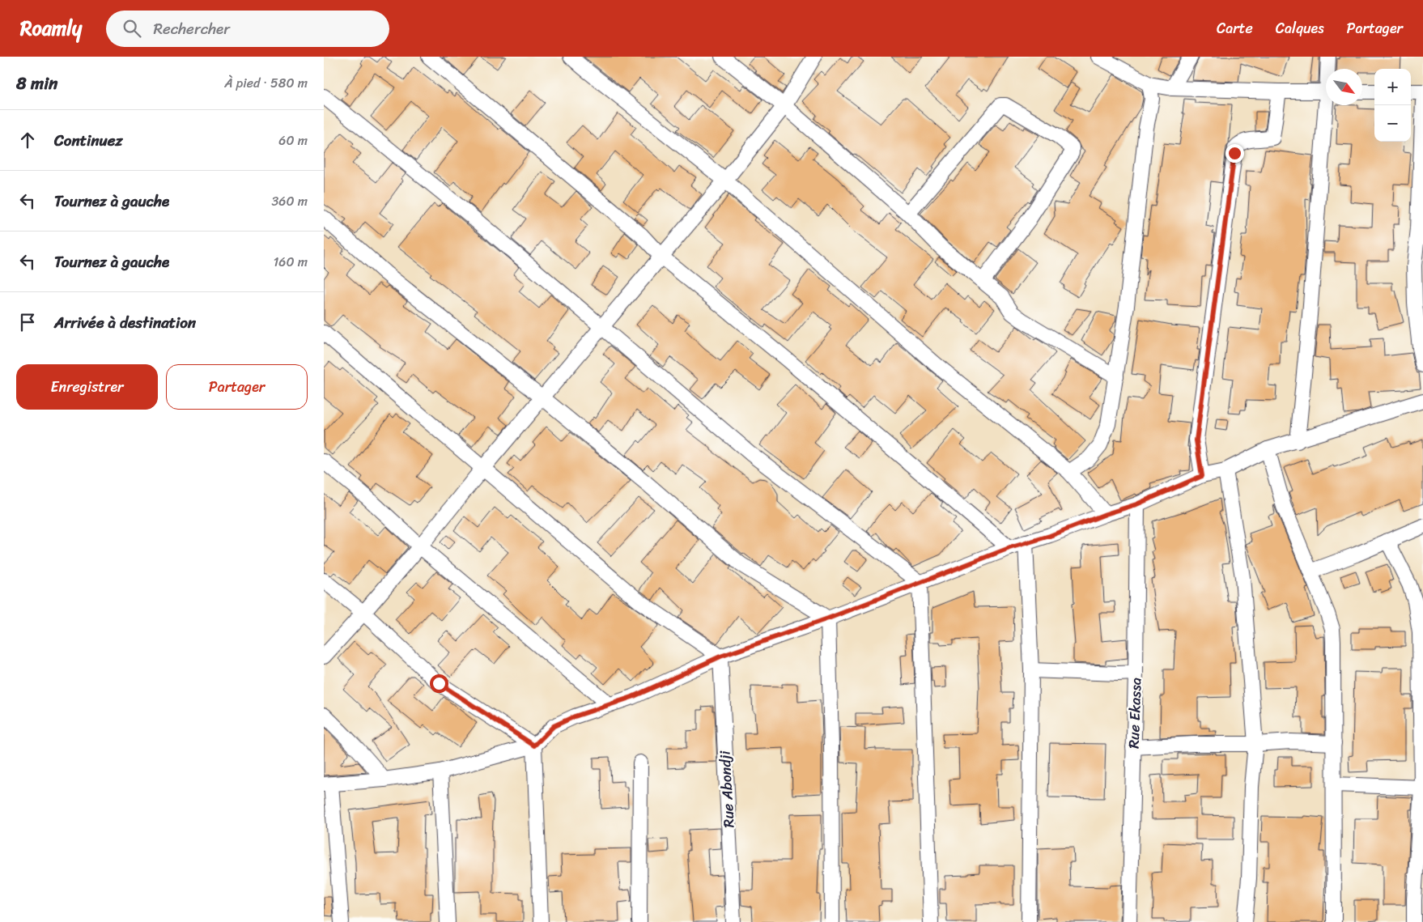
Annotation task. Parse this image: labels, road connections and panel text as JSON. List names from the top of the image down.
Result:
{
  "streets": {
    "street": ["Rue Ekassa", "Rue Abondji"]
  },
  "north": "bottom right",
  "page": {
    "header": "Roamly",
    "search": "Rechercher",
    "nav": ["Carte", "Calques", "Partager"],
    "heading": ["8 min", "À pied · 580 m"],
    "map_buttons": ["+", "−"],
    "list": [
      ["Continuez", "60 m"],
      ["Tournez à gauche", "360 m"],
      ["Tournez à gauche", "160 m"],
      "Arrivée à destination"
    ],
    "buttons": ["Enregistrer", "Partager"]
  }
}
